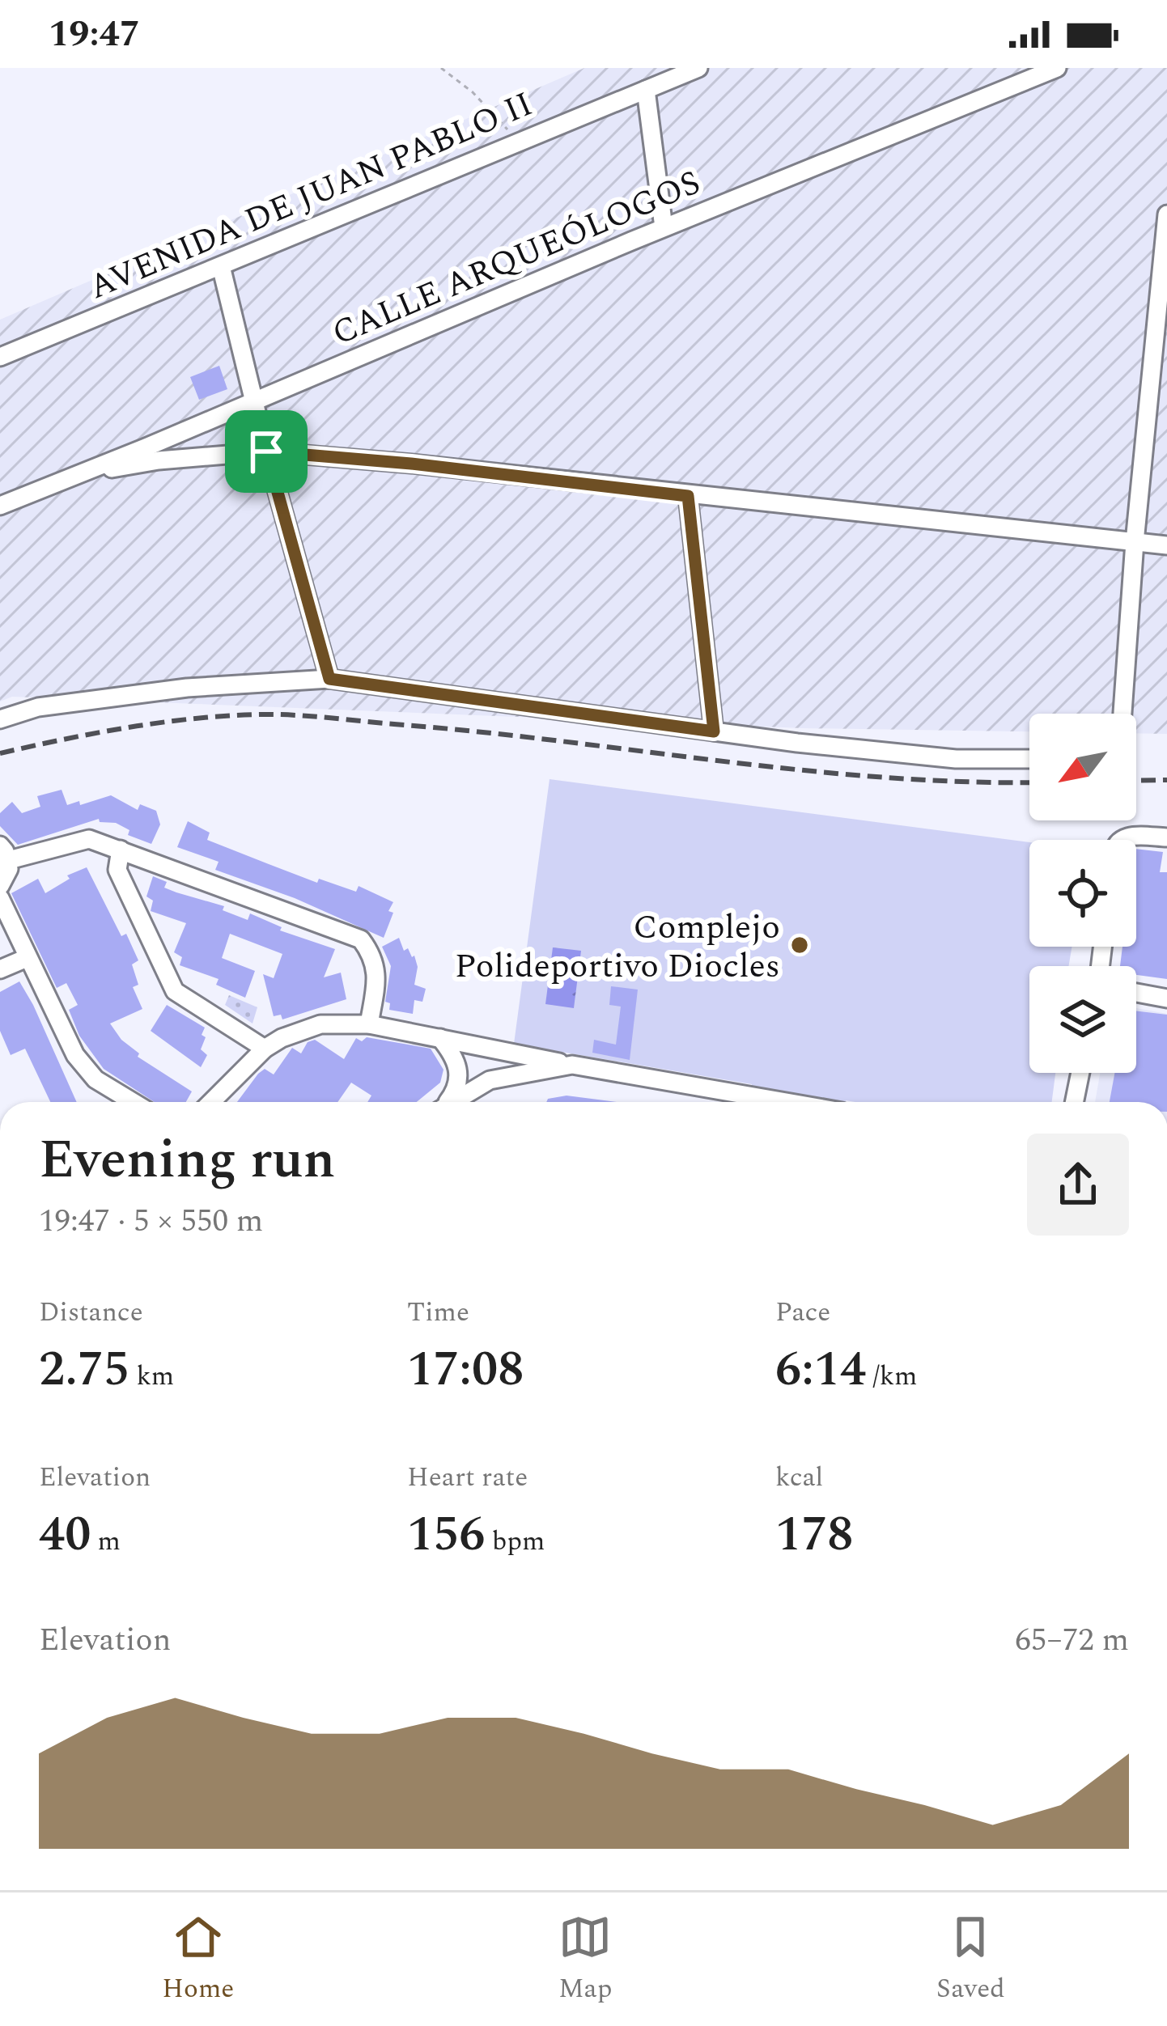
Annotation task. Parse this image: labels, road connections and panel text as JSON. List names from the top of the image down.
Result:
{
  "streets": {
    "street": ["AVENIDA DE JUAN PABLO II", "CALLE ARQUEÓLOGOS"]
  },
  "places": ["Complejo Polideportivo Diocles"],
  "north": "bottom left",
  "page": {
    "status": "19:47",
    "heading": ["Evening run", "19:47 · 5 × 550 m"],
    "stats": [
      ["Distance", "2.75 km"],
      ["Time", "17:08"],
      ["Pace", "6:14 /km"],
      ["Elevation", "40 m"],
      ["Heart rate", "156 bpm"],
      ["kcal", "178"]
    ],
    "chart": ["Elevation", "65–72 m"],
    "tabs": ["Home", "Map", "Saved"]
  }
}
